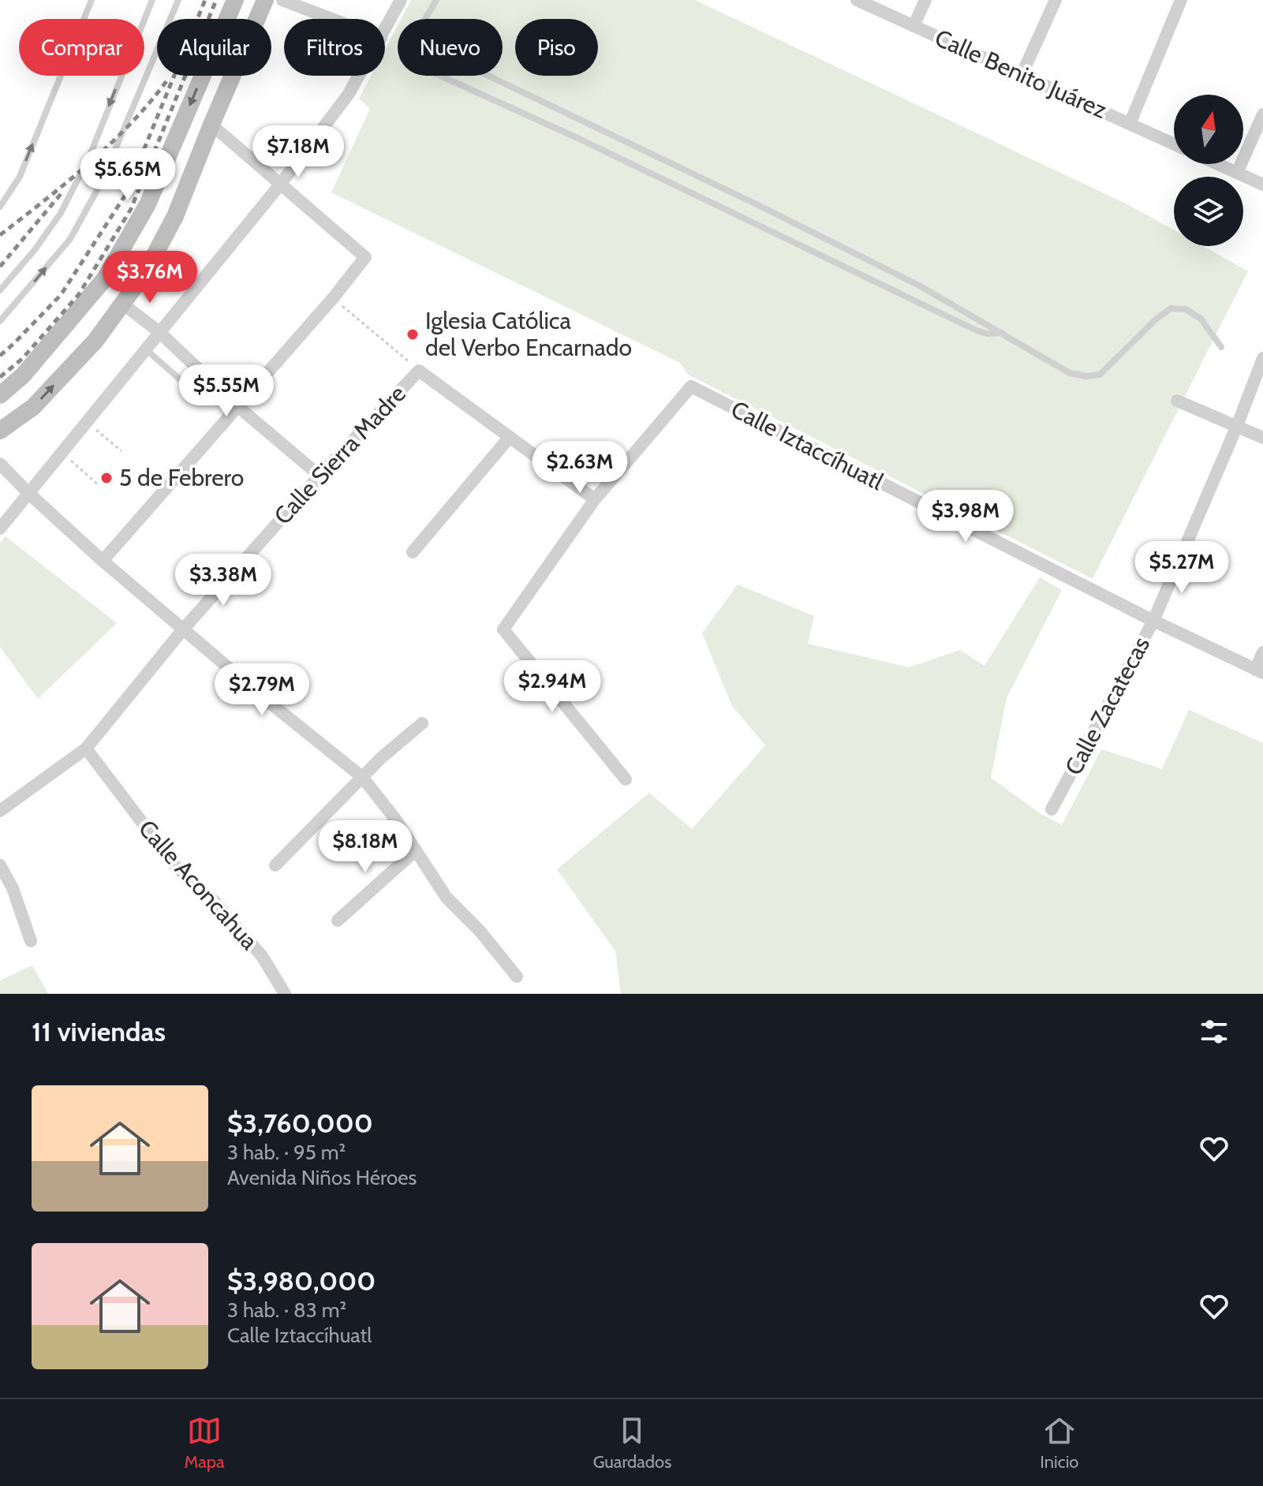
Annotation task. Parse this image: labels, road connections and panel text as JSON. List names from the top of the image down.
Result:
{
  "streets": {
    "street": [
      "Calle Benito Juárez",
      "Calle Iztaccíhuatl",
      "Calle Sierra Madre",
      "Calle Zacatecas",
      "Calle Aconcahua"
    ]
  },
  "crossings": [
    ["Calle Iztaccíhuatl", "Calle Zacatecas"],
    ["Calle Sierra Madre", "Calle Aconcahua"]
  ],
  "places": ["Iglesia Católica del Verbo Encarnado", "5 de Febrero"],
  "north": "top",
  "page": {
    "chip": [
      "Comprar",
      "Alquilar",
      "Filtros",
      "Nuevo",
      "Piso"
    ],
    "price": [
      "$7.18M",
      "$5.65M",
      "$3.76M",
      "$5.55M",
      "$2.63M",
      "$3.98M",
      "$5.27M",
      "$3.38M",
      "$2.94M",
      "$2.79M",
      "$8.18M"
    ],
    "heading": "11 viviendas",
    "list": [
      {
        "name": "$3,760,000",
        "note": "3 hab. · 95 m² · Avenida Niños Héroes"
      },
      {
        "name": "$3,980,000",
        "note": "3 hab. · 83 m² · Calle Iztaccíhuatl"
      }
    ],
    "tabs": ["Mapa", "Guardados", "Inicio"]
  }
}
